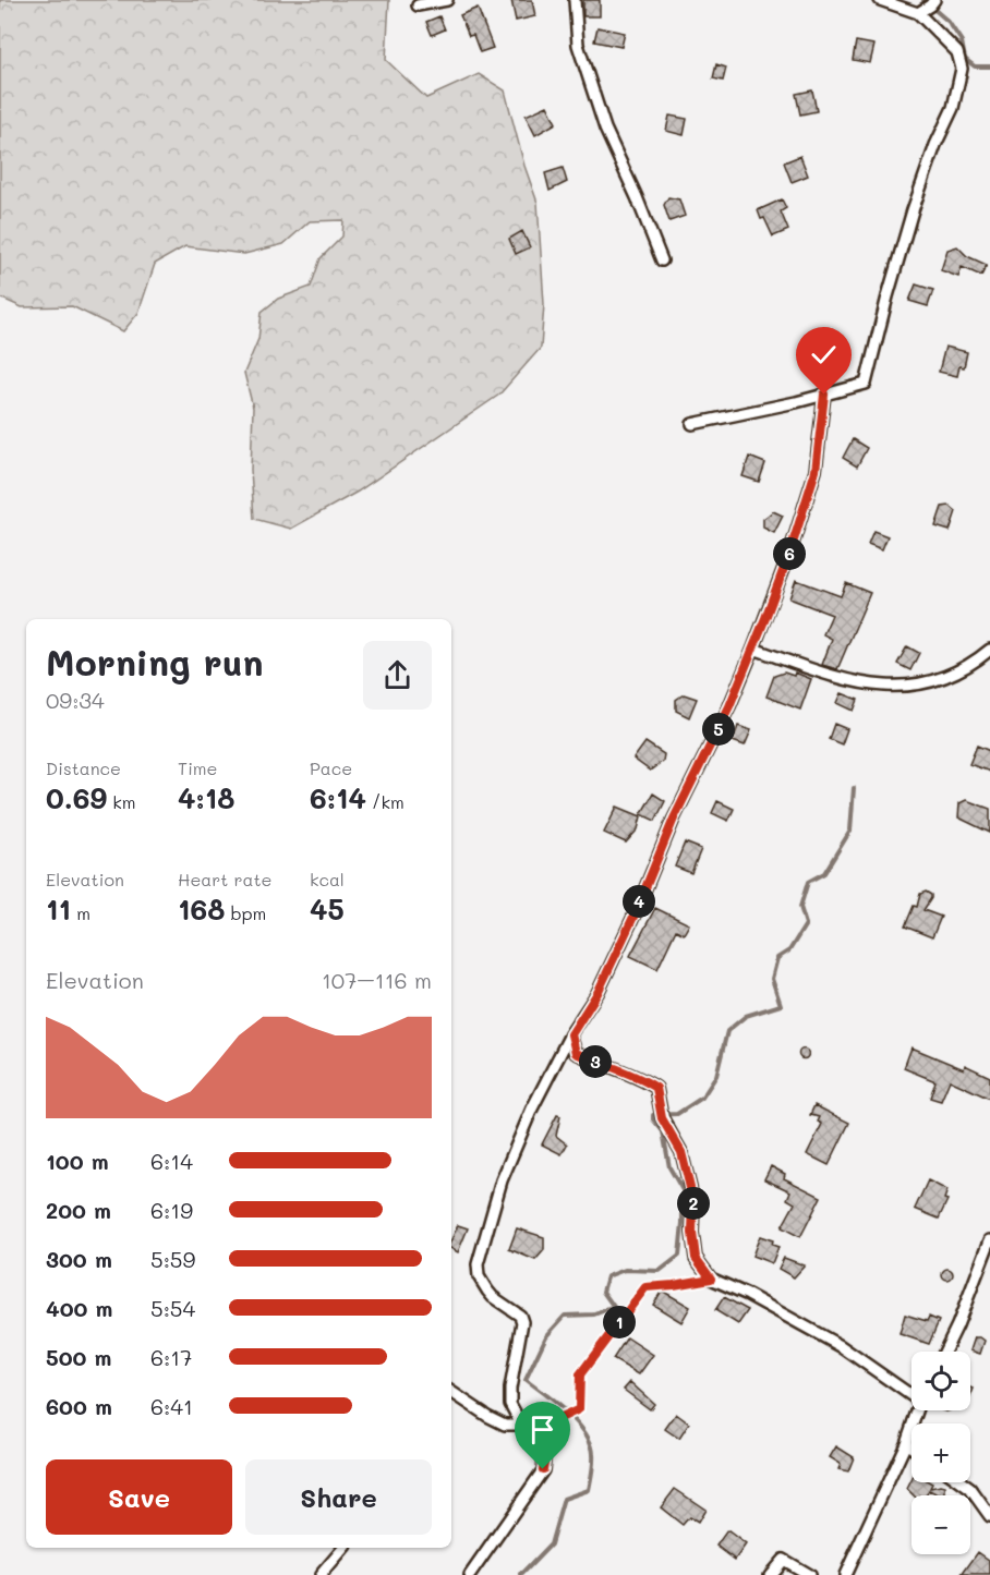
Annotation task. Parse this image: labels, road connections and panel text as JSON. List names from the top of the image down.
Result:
{
  "page": {
    "pins": [
      "6",
      "5",
      "4",
      "3",
      "2",
      "1"
    ],
    "heading": ["Morning run", "09:34"],
    "stats": [
      ["Distance", "0.69 km"],
      ["Time", "4:18"],
      ["Pace", "6:14 /km"],
      ["Elevation", "11 m"],
      ["Heart rate", "168 bpm"],
      ["kcal", "45"]
    ],
    "chart": ["Elevation", "107–116 m"],
    "list": [
      {
        "name": "100 m",
        "note": "6:14"
      },
      {
        "name": "200 m",
        "note": "6:19"
      },
      {
        "name": "300 m",
        "note": "5:59"
      },
      {
        "name": "400 m",
        "note": "5:54"
      },
      {
        "name": "500 m",
        "note": "6:17"
      },
      {
        "name": "600 m",
        "note": "6:41"
      }
    ],
    "map_buttons": ["+", "−"],
    "buttons": ["Save", "Share"]
  }
}
